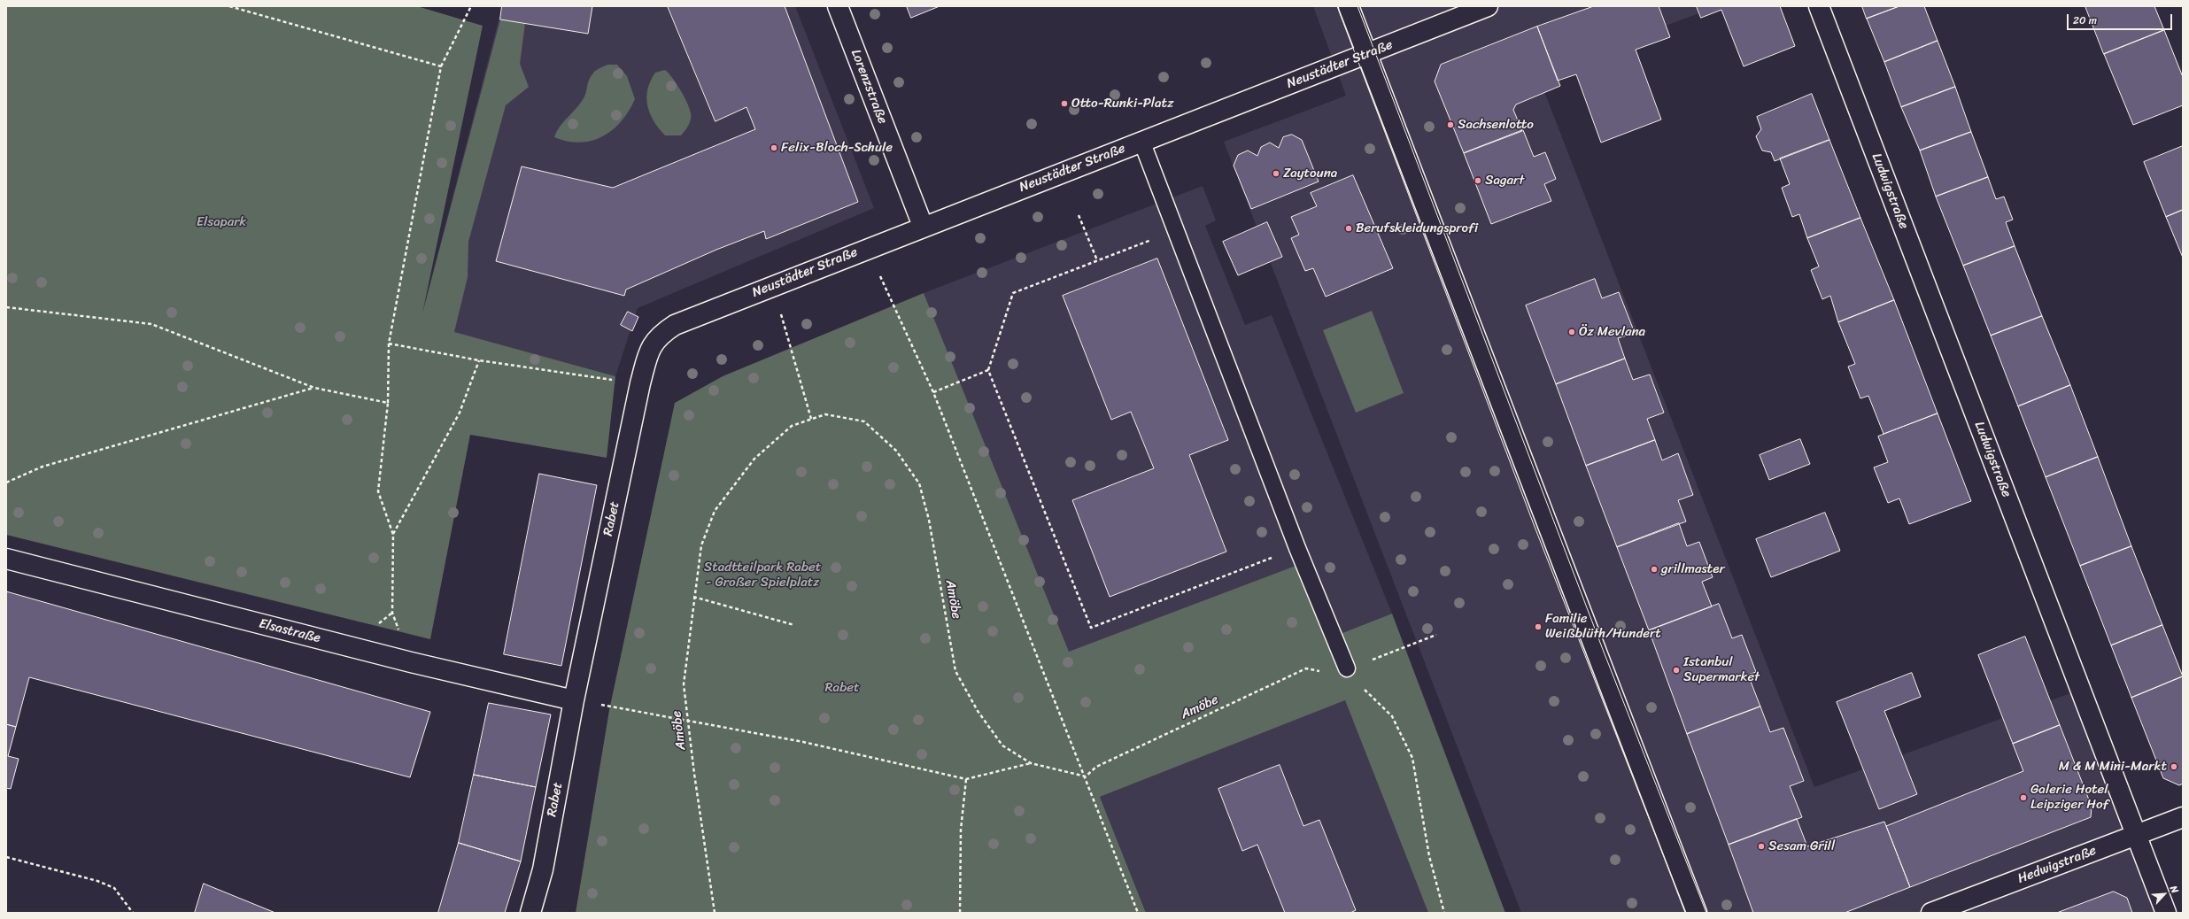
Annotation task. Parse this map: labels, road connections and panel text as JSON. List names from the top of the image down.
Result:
{
  "streets": {
    "street": [
      "Neustädter Straße",
      "Lorenzstraße",
      "Ludwigstraße",
      "Rabet",
      "Elsastraße",
      "Hedwigstraße"
    ],
    "path": ["Amöbe"]
  },
  "crossings": [
    ["Neustädter Straße", "Lorenzstraße"],
    ["Neustädter Straße", "Rabet"],
    ["Ludwigstraße", "Hedwigstraße"],
    ["Rabet", "Elsastraße"]
  ],
  "parks": ["Elsapark", "Stadtteilpark Rabet - Großer Spielplatz", "Rabet"],
  "places": [
    "Otto-Runki-Platz",
    "Sachsenlotto",
    "Felix-Bloch-Schule",
    "Zaytouna",
    "Sagart",
    "Berufskleidungsprofi",
    "Öz Mevlana",
    "grillmaster",
    "Familie Weißblüth/Hundert",
    "Istanbul Supermarket",
    "M & M Mini-Markt",
    "Galerie Hotel Leipziger Hof",
    "Sesam Grill"
  ],
  "scale_bar": "20 m",
  "north": "top right"
}
